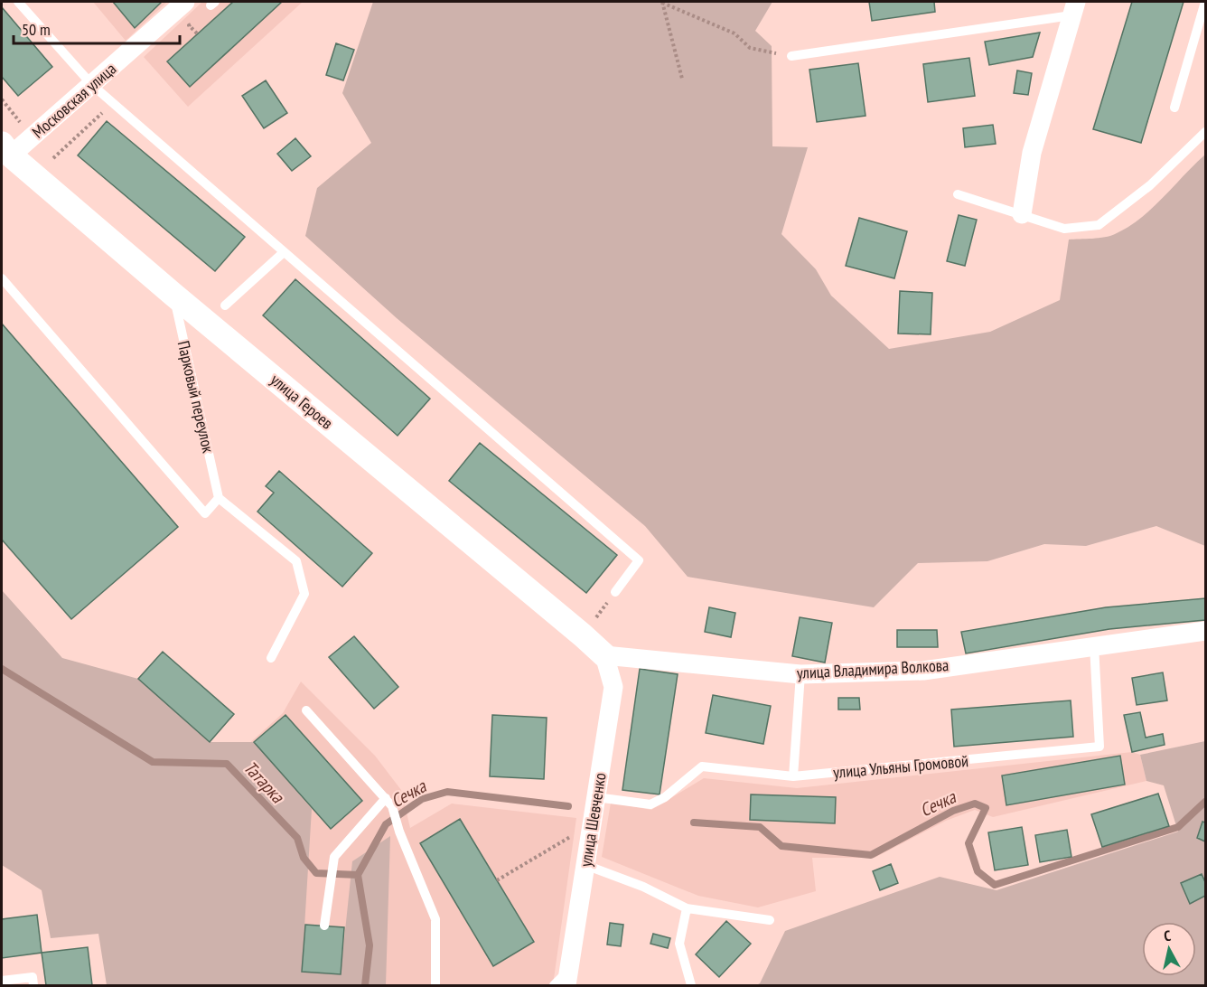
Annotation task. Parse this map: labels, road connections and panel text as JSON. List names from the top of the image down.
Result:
{
  "streets": {
    "street": [
      "Московская улица",
      "улица Героев",
      "улица Владимира Волкова",
      "улица Шевченко"
    ],
    "lane": ["Парковый переулок", "улица Ульяны Громовой"]
  },
  "crossings": [
    ["Московская улица", "улица Героев"],
    ["Парковый переулок", "улица Героев"],
    ["улица Героев", "улица Владимира Волкова"],
    ["улица Героев", "улица Шевченко"],
    ["улица Владимира Волкова", "улица Ульяны Громовой"],
    ["улица Владимира Волкова", "улица Шевченко"],
    ["улица Ульяны Громовой", "улица Шевченко"]
  ],
  "water": ["Татарка", "Сечка"],
  "scale_bar": "50 m",
  "north": "top"
}
